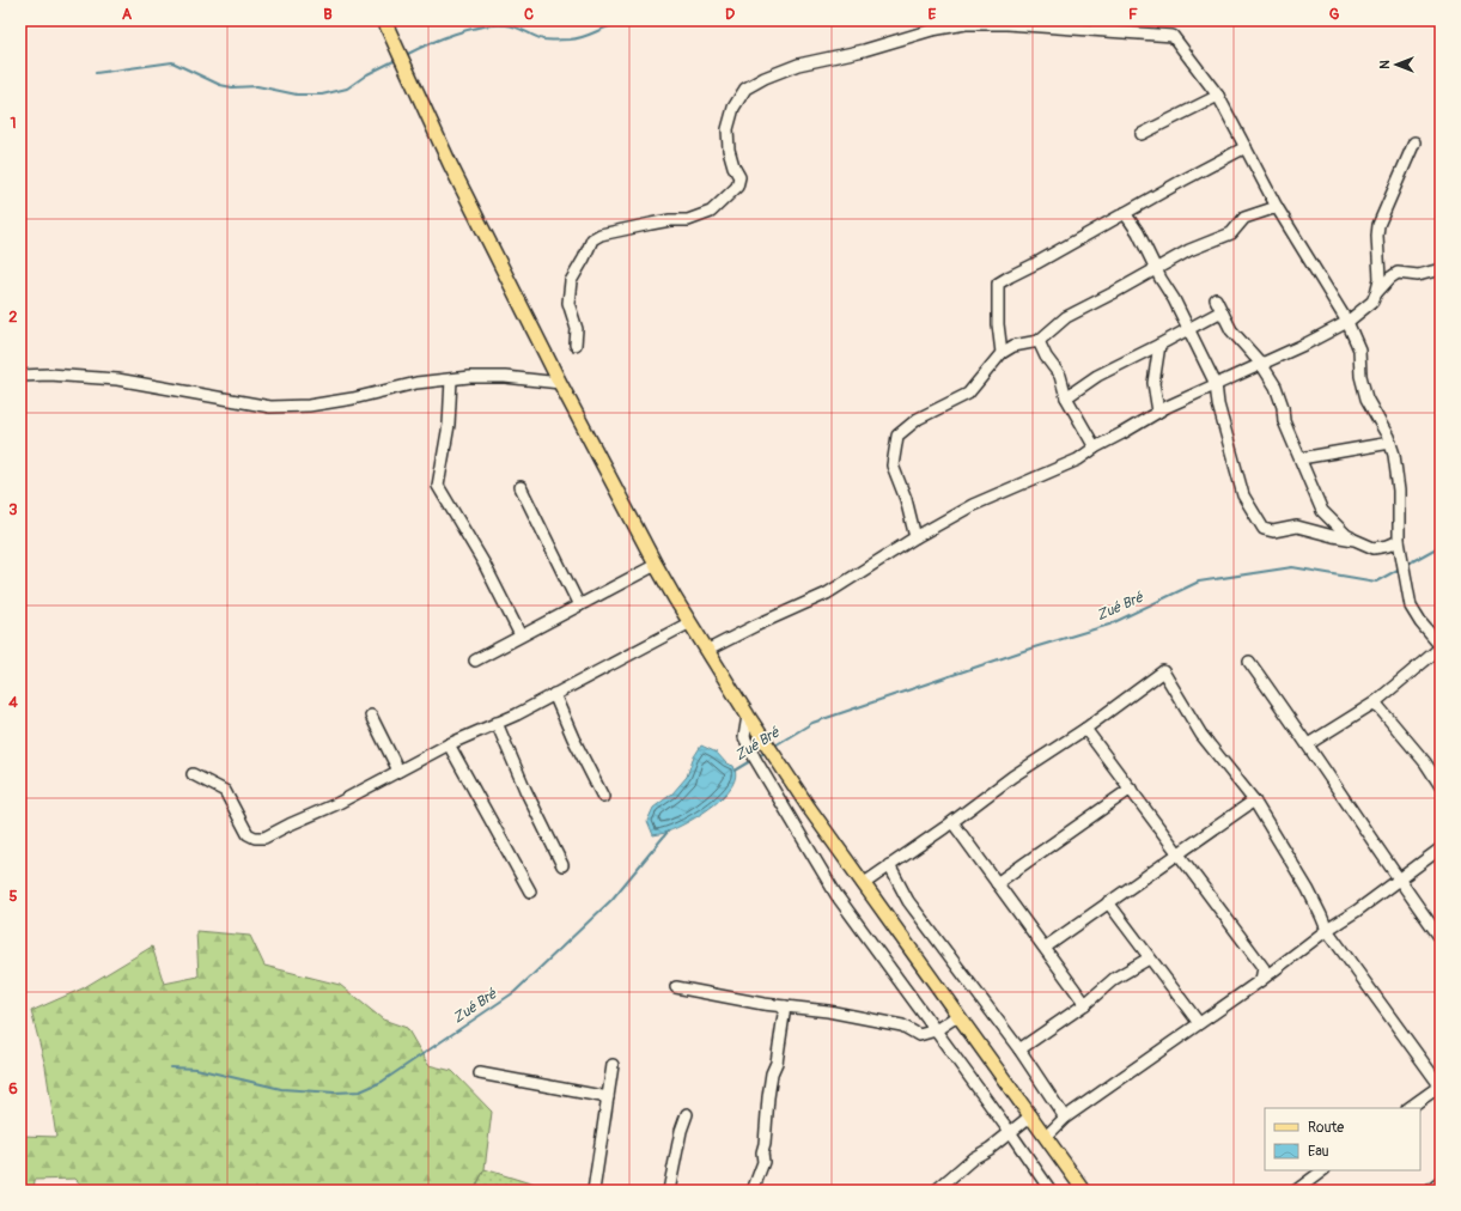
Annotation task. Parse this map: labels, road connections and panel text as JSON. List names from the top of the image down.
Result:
{
  "water": ["Zué Bré"],
  "legend": ["Route", "Eau"],
  "north": "left",
  "grid": {
    "columns": [
      "A",
      "B",
      "C",
      "D",
      "E",
      "F",
      "G"
    ],
    "rows": [
      "1",
      "2",
      "3",
      "4",
      "5",
      "6"
    ]
  }
}
